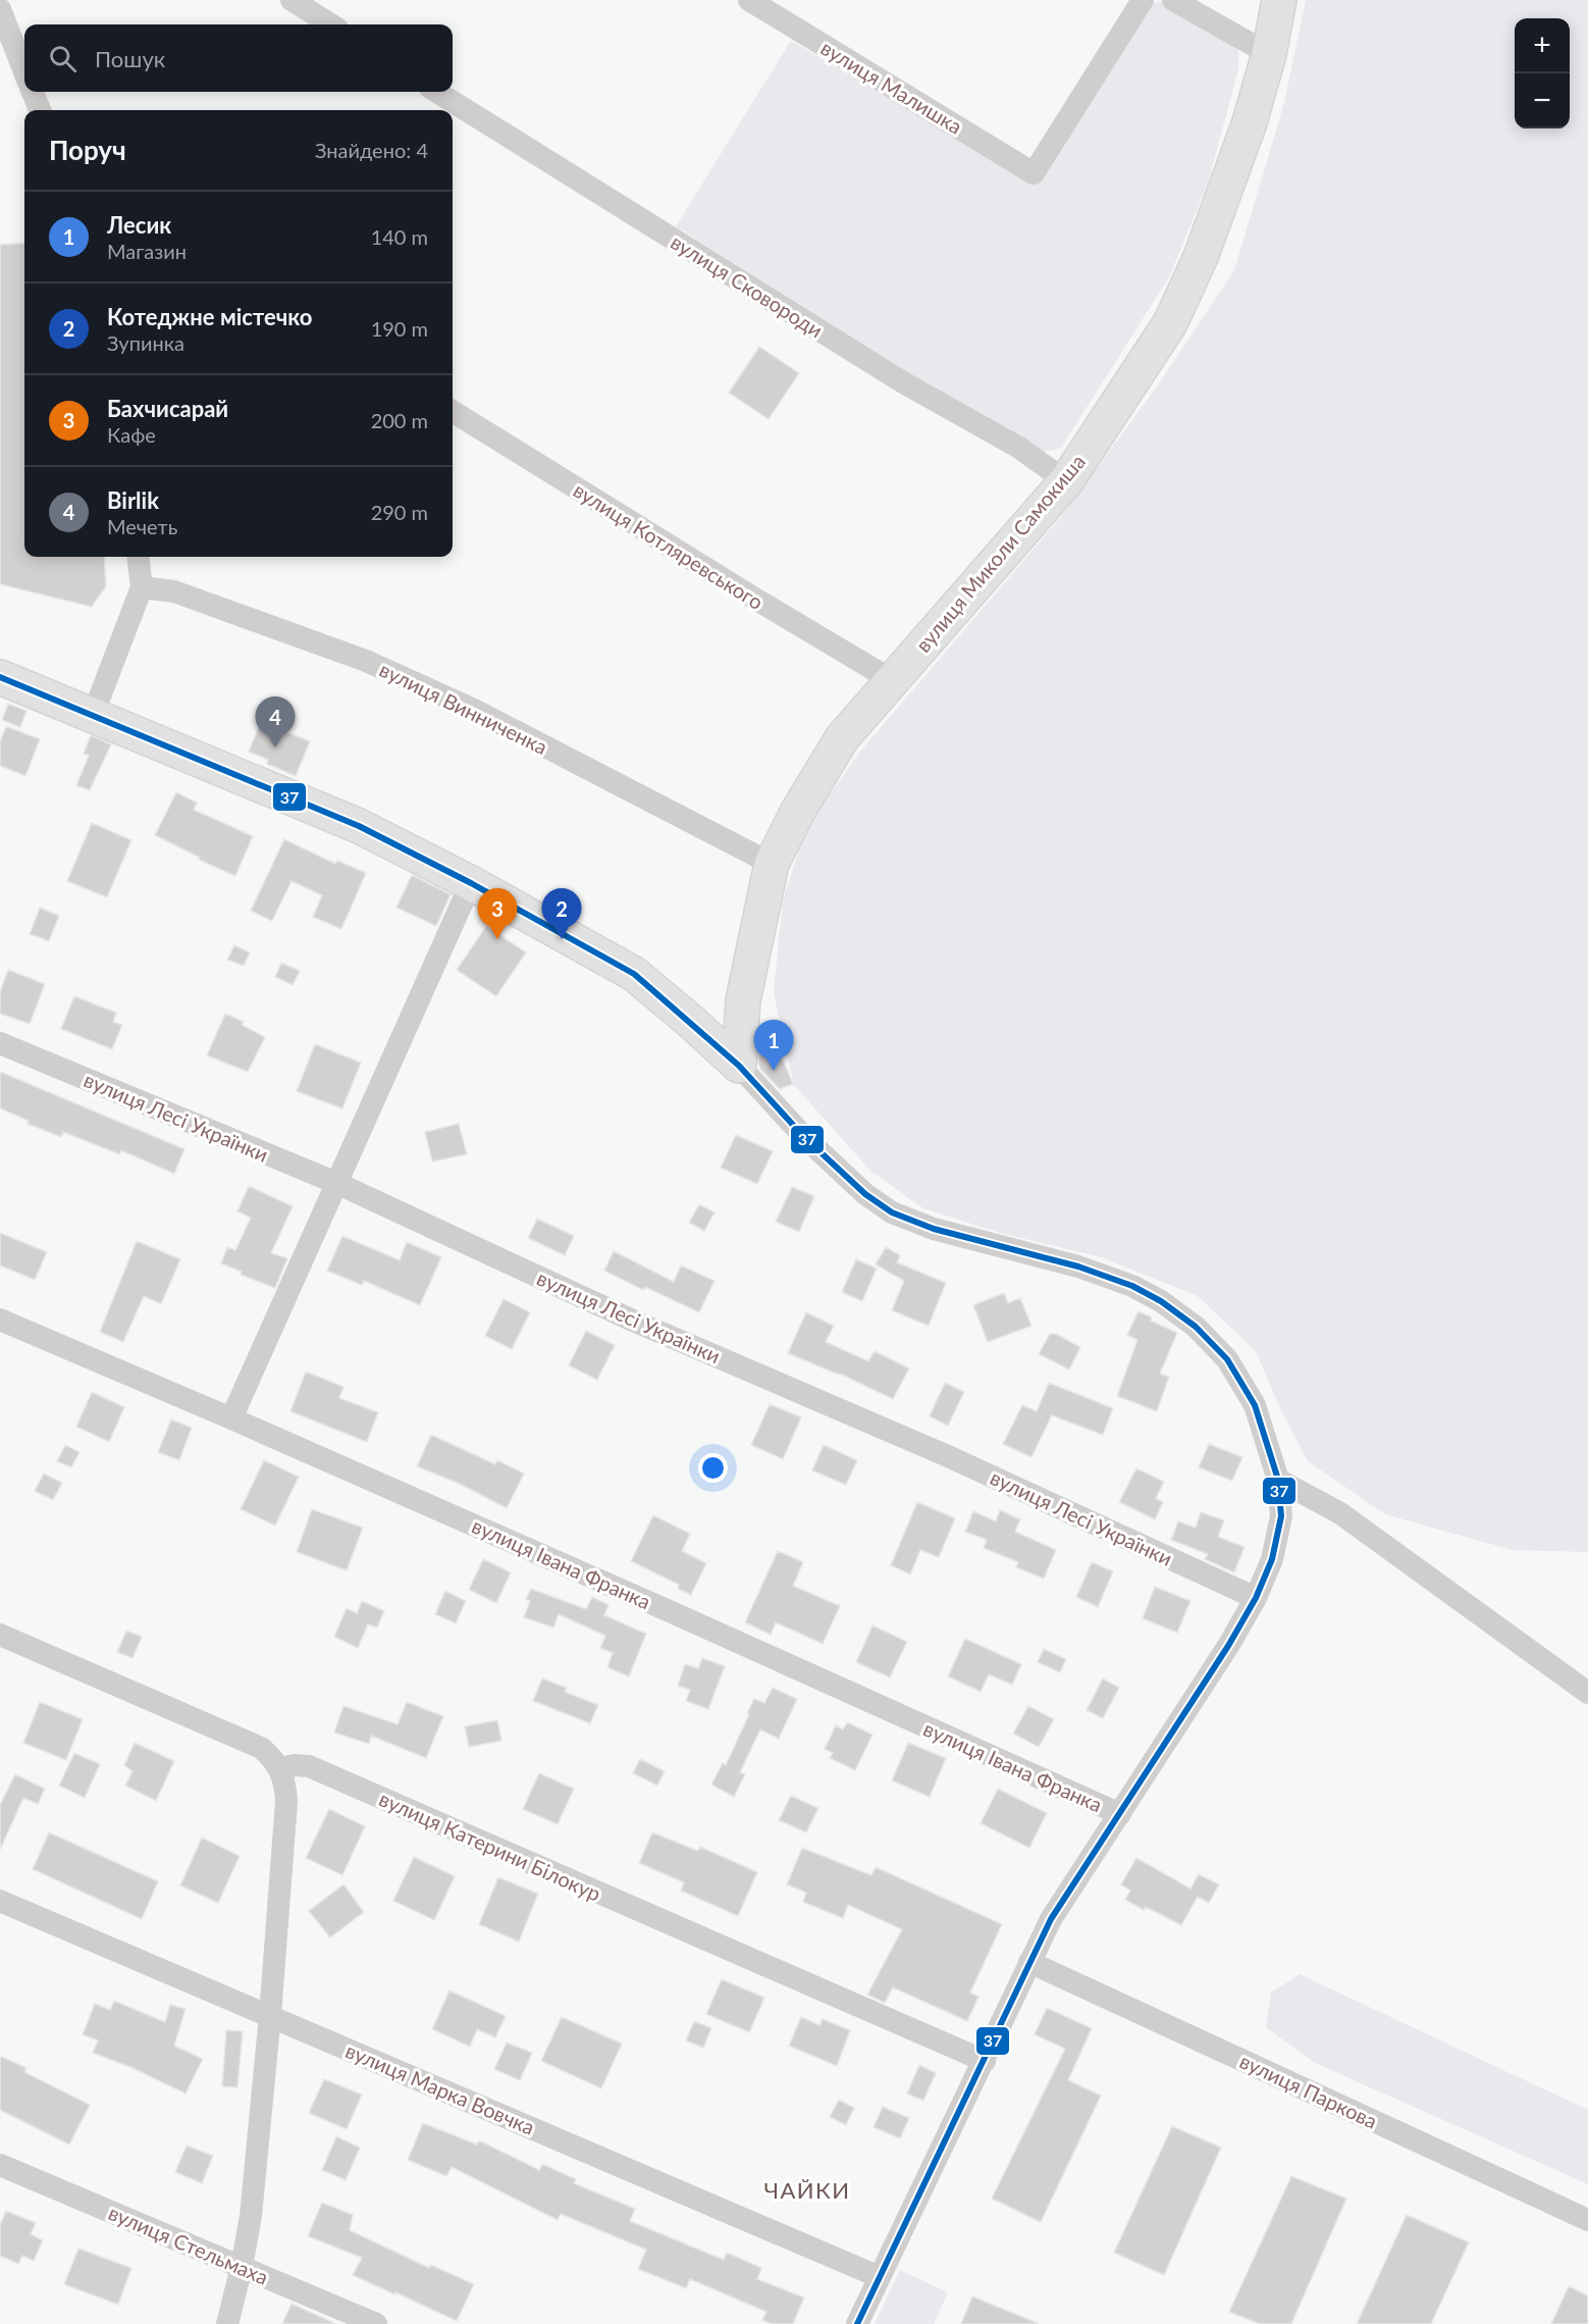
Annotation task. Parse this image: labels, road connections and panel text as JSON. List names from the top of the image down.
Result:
{
  "streets": {
    "street": [
      "вулиця Малишка",
      "вулиця Сковороди",
      "вулиця Котляревського",
      "вулиця Миколи Самокиша",
      "вулиця Винниченка",
      "вулиця Лесі Українки",
      "вулиця Івана Франка",
      "вулиця Катерини Білокур",
      "вулиця Марка Вовчка",
      "вулиця Паркова",
      "вулиця Стельмаха"
    ]
  },
  "crossings": [
    ["вулиця Сковороди", "вулиця Миколи Самокиша"],
    ["вулиця Котляревського", "вулиця Миколи Самокиша"],
    ["вулиця Миколи Самокиша", "вулиця Винниченка"]
  ],
  "districts": ["ЧАЙКИ"],
  "lines": ["transit line 37"],
  "page": {
    "map_buttons": ["+", "−"],
    "search": "Пошук",
    "heading": ["Поруч", "Знайдено: 4"],
    "list": [
      {
        "mark": "1",
        "name": "Лесик",
        "note": "Магазин",
        "value": "140 m"
      },
      {
        "mark": "2",
        "name": "Котеджне містечко",
        "note": "Зупинка",
        "value": "190 m"
      },
      {
        "mark": "3",
        "name": "Бахчисарай",
        "note": "Кафе",
        "value": "200 m"
      },
      {
        "mark": "4",
        "name": "Birlik",
        "note": "Мечеть",
        "value": "290 m"
      }
    ],
    "pins": [
      "4",
      "2",
      "3",
      "1"
    ]
  }
}
